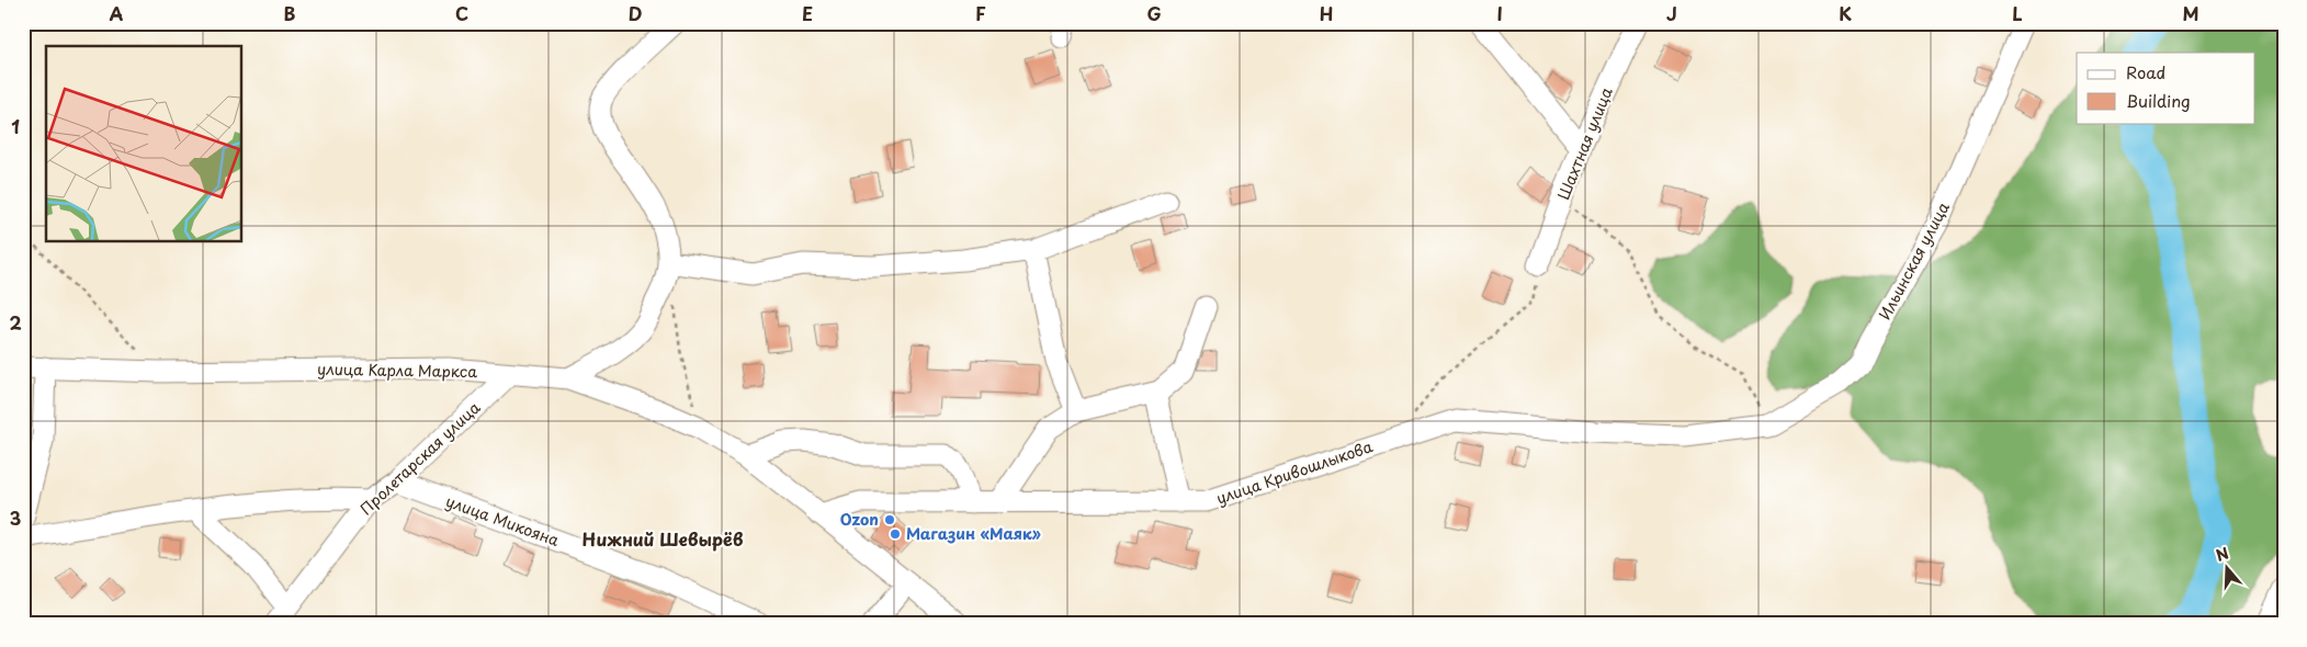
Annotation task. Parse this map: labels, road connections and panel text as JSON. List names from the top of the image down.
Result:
{
  "streets": {
    "street": [
      "Шахтная улица",
      "Ильинская улица",
      "улица Карла Маркса",
      "Пролетарская улица",
      "улица Кривошлыкова",
      "улица Микояна"
    ]
  },
  "crossings": [
    ["Ильинская улица", "улица Кривошлыкова"],
    ["улица Карла Маркса", "Пролетарская улица"],
    ["улица Карла Маркса", "улица Кривошлыкова"],
    ["Пролетарская улица", "улица Микояна"]
  ],
  "districts": ["Нижний Шевырёв"],
  "places": ["Ozon", "Магазин «Маяк»"],
  "legend": ["Road", "Building"],
  "north": "top",
  "grid": {
    "columns": [
      "A",
      "B",
      "C",
      "D",
      "E",
      "F",
      "G",
      "H",
      "I",
      "J",
      "K",
      "L",
      "M"
    ],
    "rows": ["1", "2", "3"]
  }
}
